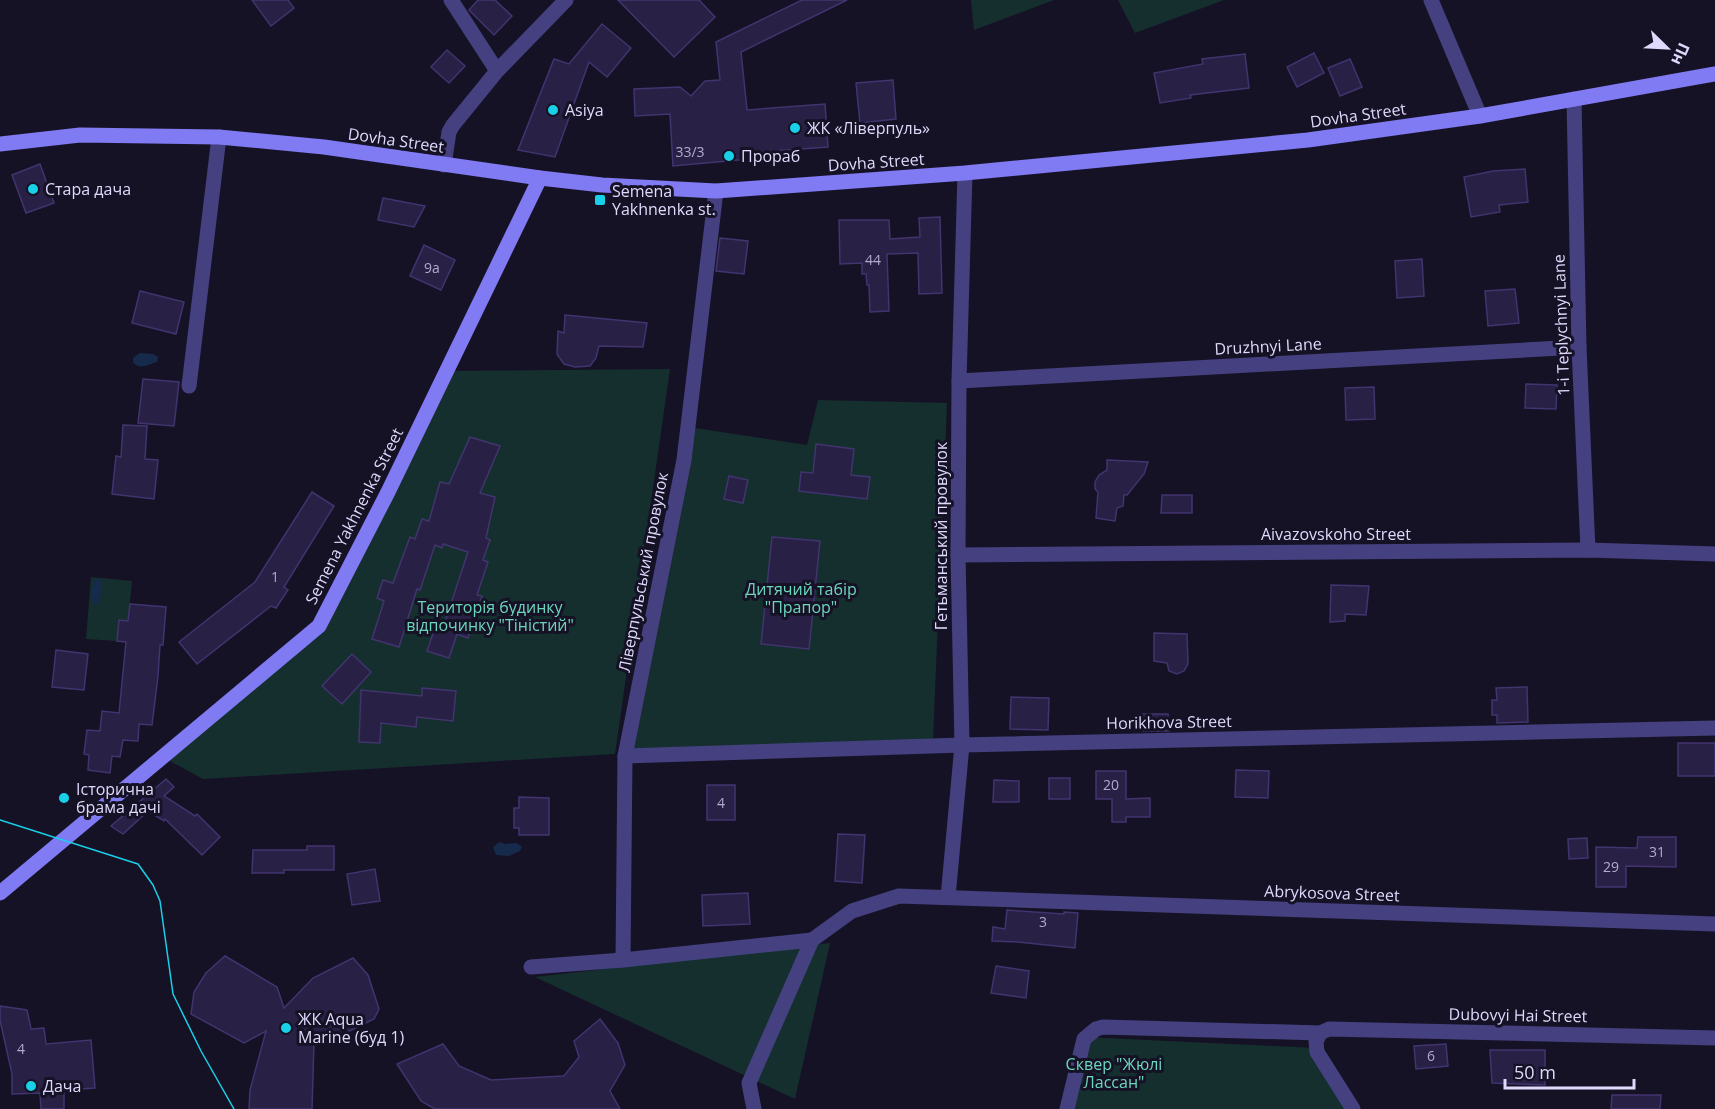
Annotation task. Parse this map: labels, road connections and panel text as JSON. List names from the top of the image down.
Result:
{
  "streets": {
    "street": [
      "Dovha Street",
      "1-i Teplychnyi Lane",
      "Druzhnyi Lane",
      "Semena Yakhnenka Street",
      "Aivazovskoho Street",
      "Гетьманський провулок",
      "Ліверпульський провулок",
      "Horikhova Street",
      "Abrykosova Street",
      "Dubovyi Hai Street"
    ]
  },
  "crossings": [
    ["Dovha Street", "1-i Teplychnyi Lane"],
    ["Dovha Street", "Semena Yakhnenka Street"],
    ["Dovha Street", "Гетьманський провулок"],
    ["Dovha Street", "Ліверпульський провулок"],
    ["1-i Teplychnyi Lane", "Druzhnyi Lane"],
    ["1-i Teplychnyi Lane", "Aivazovskoho Street"],
    ["Druzhnyi Lane", "Гетьманський провулок"],
    ["Aivazovskoho Street", "Гетьманський провулок"],
    ["Гетьманський провулок", "Horikhova Street"],
    ["Гетьманський провулок", "Abrykosova Street"],
    ["Ліверпульський провулок", "Horikhova Street"]
  ],
  "parks": ["Дитячий табір \"Прапор\"", "Територія будинку відпочинку \"Тіністий\"", "Сквер \"Жюлі Лассан\""],
  "places": {
    "other": [
      "Asiya",
      "ЖК «Ліверпуль»",
      "Прораб",
      "Стара дача",
      "Історична брама дачі",
      "ЖК Aqua Marine (буд 1)",
      "Дача"
    ],
    "transit": ["Semena Yakhnenka st."]
  },
  "house_numbers": [
    "33/3",
    "44",
    "9а",
    "1",
    "20",
    "4",
    "31",
    "29",
    "3",
    "4",
    "6"
  ],
  "scale_bar": "50 m",
  "north": "bottom right"
}
